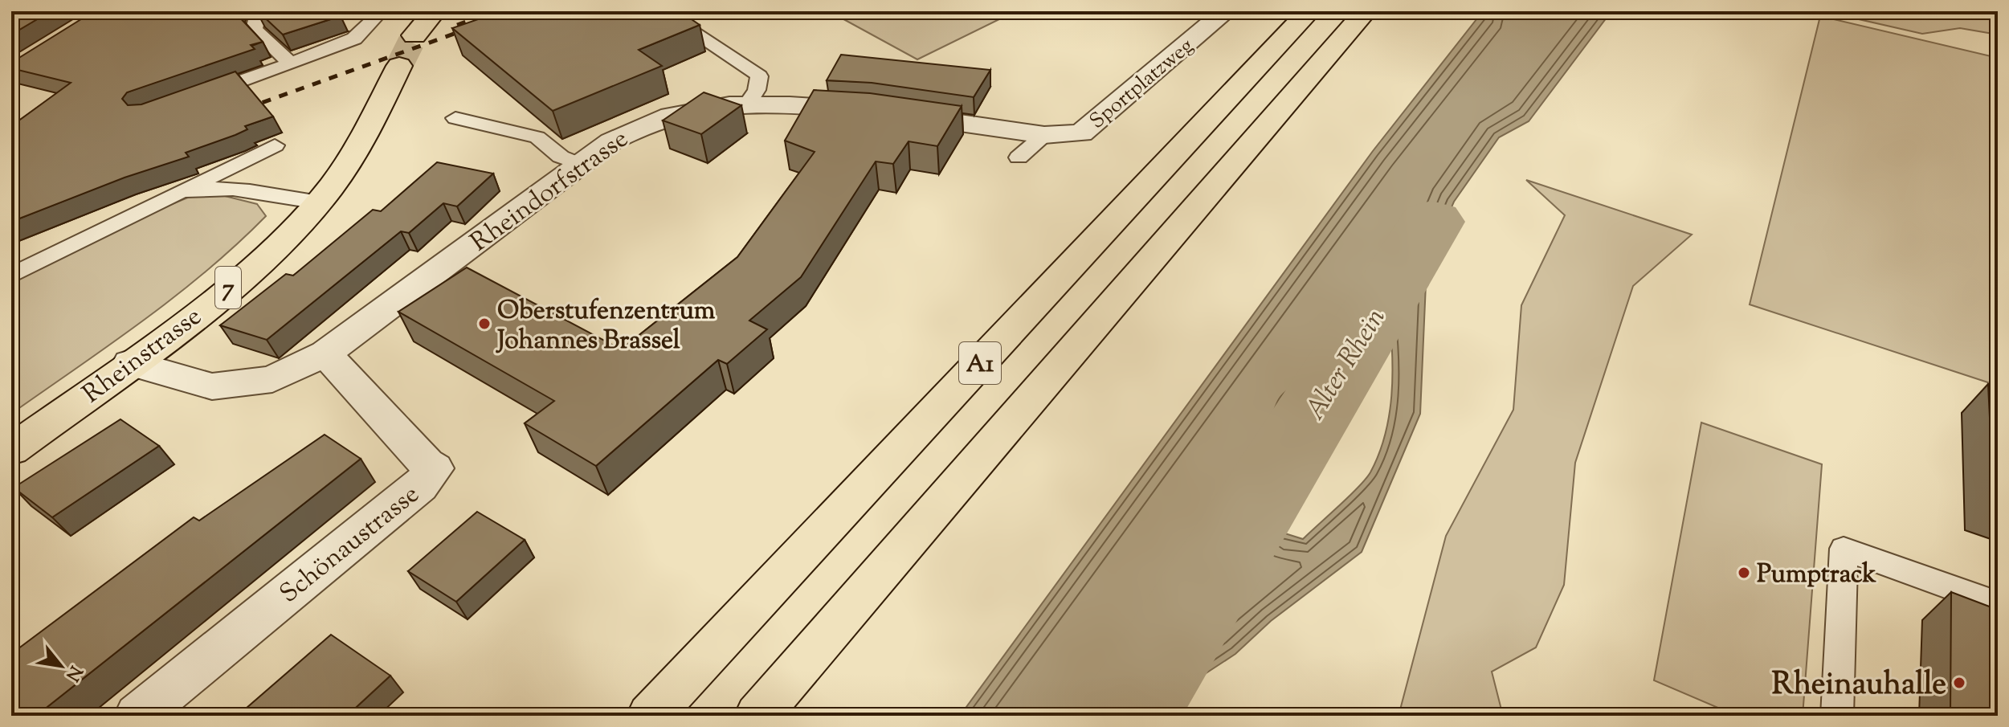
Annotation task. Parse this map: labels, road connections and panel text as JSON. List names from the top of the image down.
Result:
{
  "streets": {
    "main road": ["7", "Rheinstrasse", "A1"],
    "street": ["Sportplatzweg", "Rheindorfstrasse", "Schönaustrasse"]
  },
  "crossings": [
    ["Sportplatzweg", "Rheindorfstrasse"],
    ["Rheindorfstrasse", "Rheinstrasse"],
    ["Rheindorfstrasse", "Schönaustrasse"]
  ],
  "water": ["Alter Rhein"],
  "places": ["Oberstufenzentrum Johannes Brassel", "Pumptrack", "Rheinauhalle"],
  "north": "bottom right"
}
